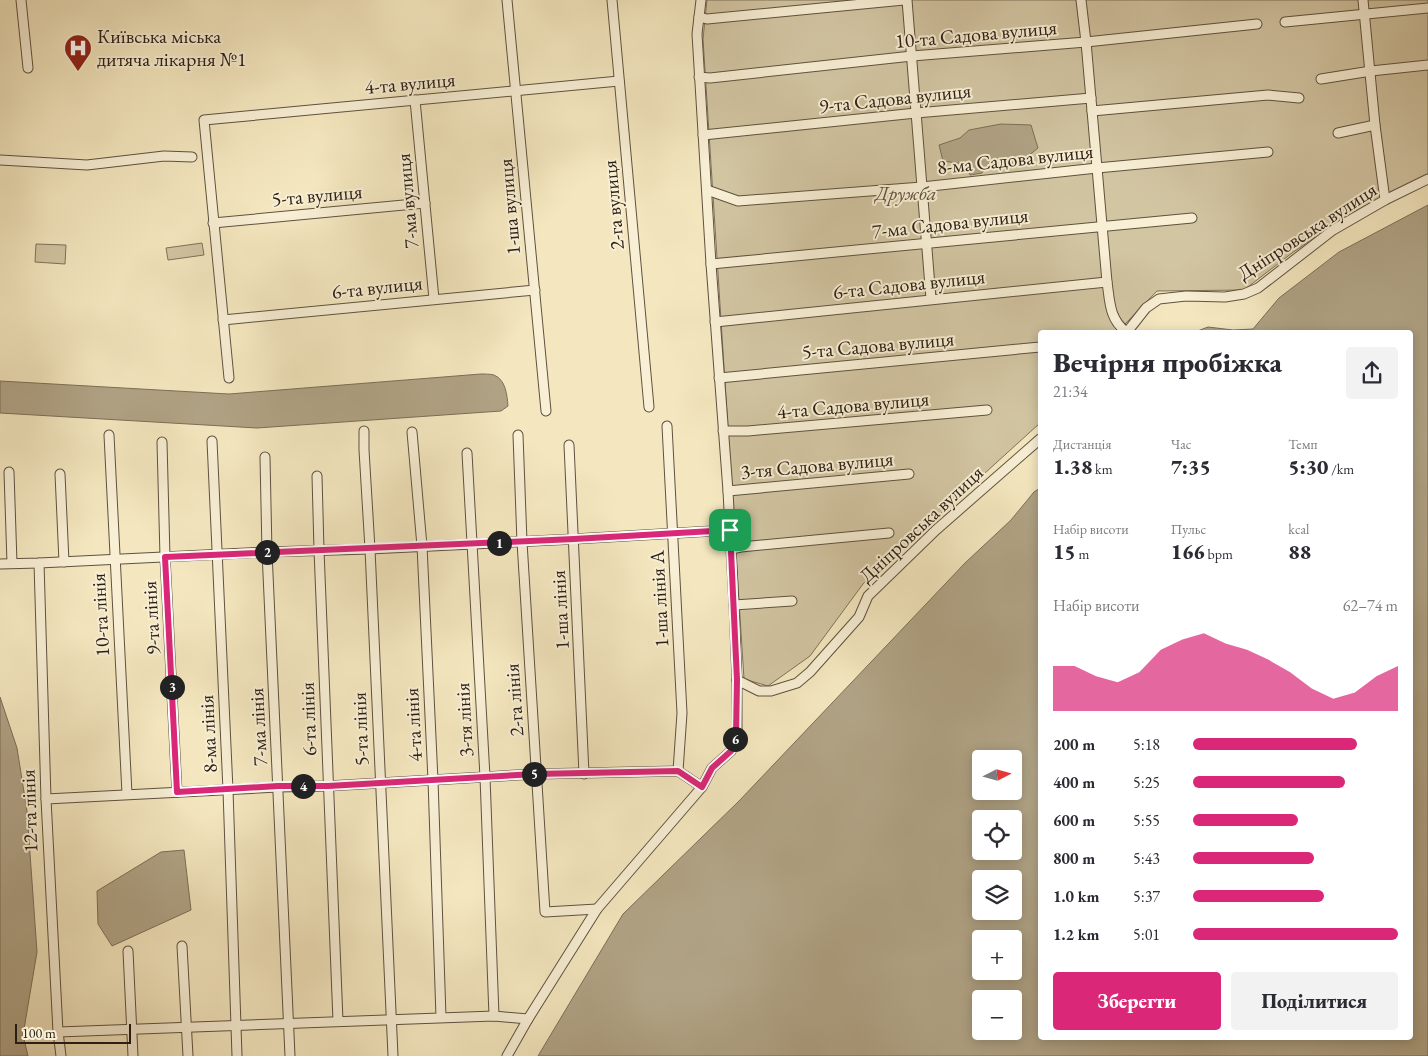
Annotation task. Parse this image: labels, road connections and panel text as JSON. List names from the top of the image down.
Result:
{
  "streets": {
    "street": [
      "10-та Садова вулиця",
      "4-та вулиця",
      "9-та Садова вулиця",
      "8-ма Садова вулиця",
      "5-та вулиця",
      "7-ма вулиця",
      "2-га вулиця",
      "1-ша вулиця",
      "7-ма Садова вулиця",
      "Дніпровська вулиця",
      "6-та Садова вулиця",
      "6-та вулиця",
      "5-та Садова вулиця",
      "4-та Садова вулиця",
      "3-тя Садова вулиця",
      "1-ша лінія А",
      "1-ша лінія",
      "10-та лінія",
      "9-та лінія",
      "2-га лінія",
      "6-та лінія",
      "3-тя лінія",
      "4-та лінія",
      "7-ма лінія",
      "5-та лінія",
      "8-ма лінія",
      "12-та лінія"
    ]
  },
  "crossings": [
    ["4-та вулиця", "5-та вулиця"],
    ["4-та вулиця", "7-ма вулиця"],
    ["4-та вулиця", "2-га вулиця"],
    ["4-та вулиця", "1-ша вулиця"],
    ["5-та вулиця", "7-ма вулиця"],
    ["7-ма вулиця", "6-та вулиця"],
    ["1-ша вулиця", "6-та вулиця"]
  ],
  "parks": ["Дружба"],
  "places": {
    "hospital": ["Київська міська дитяча лікарня №1"]
  },
  "scale_bar": "100 m",
  "north": "right",
  "page": {
    "heading": ["Вечірня пробіжка", "21:34"],
    "stats": [
      ["Дистанція", "1.38 km"],
      ["Час", "7:35"],
      ["Темп", "5:30 /km"],
      ["Набір висоти", "15 m"],
      ["Пульс", "166 bpm"],
      ["kcal", "88"]
    ],
    "pins": [
      "1",
      "2",
      "3",
      "6",
      "5",
      "4"
    ],
    "chart": ["Набір висоти", "62–74 m"],
    "list": [
      {
        "name": "200 m",
        "note": "5:18"
      },
      {
        "name": "400 m",
        "note": "5:25"
      },
      {
        "name": "600 m",
        "note": "5:55"
      },
      {
        "name": "800 m",
        "note": "5:43"
      },
      {
        "name": "1.0 km",
        "note": "5:37"
      },
      {
        "name": "1.2 km",
        "note": "5:01"
      }
    ],
    "map_buttons": ["+", "−"],
    "buttons": ["Зберегти", "Поділитися"],
    "scale": "100 m"
  }
}
